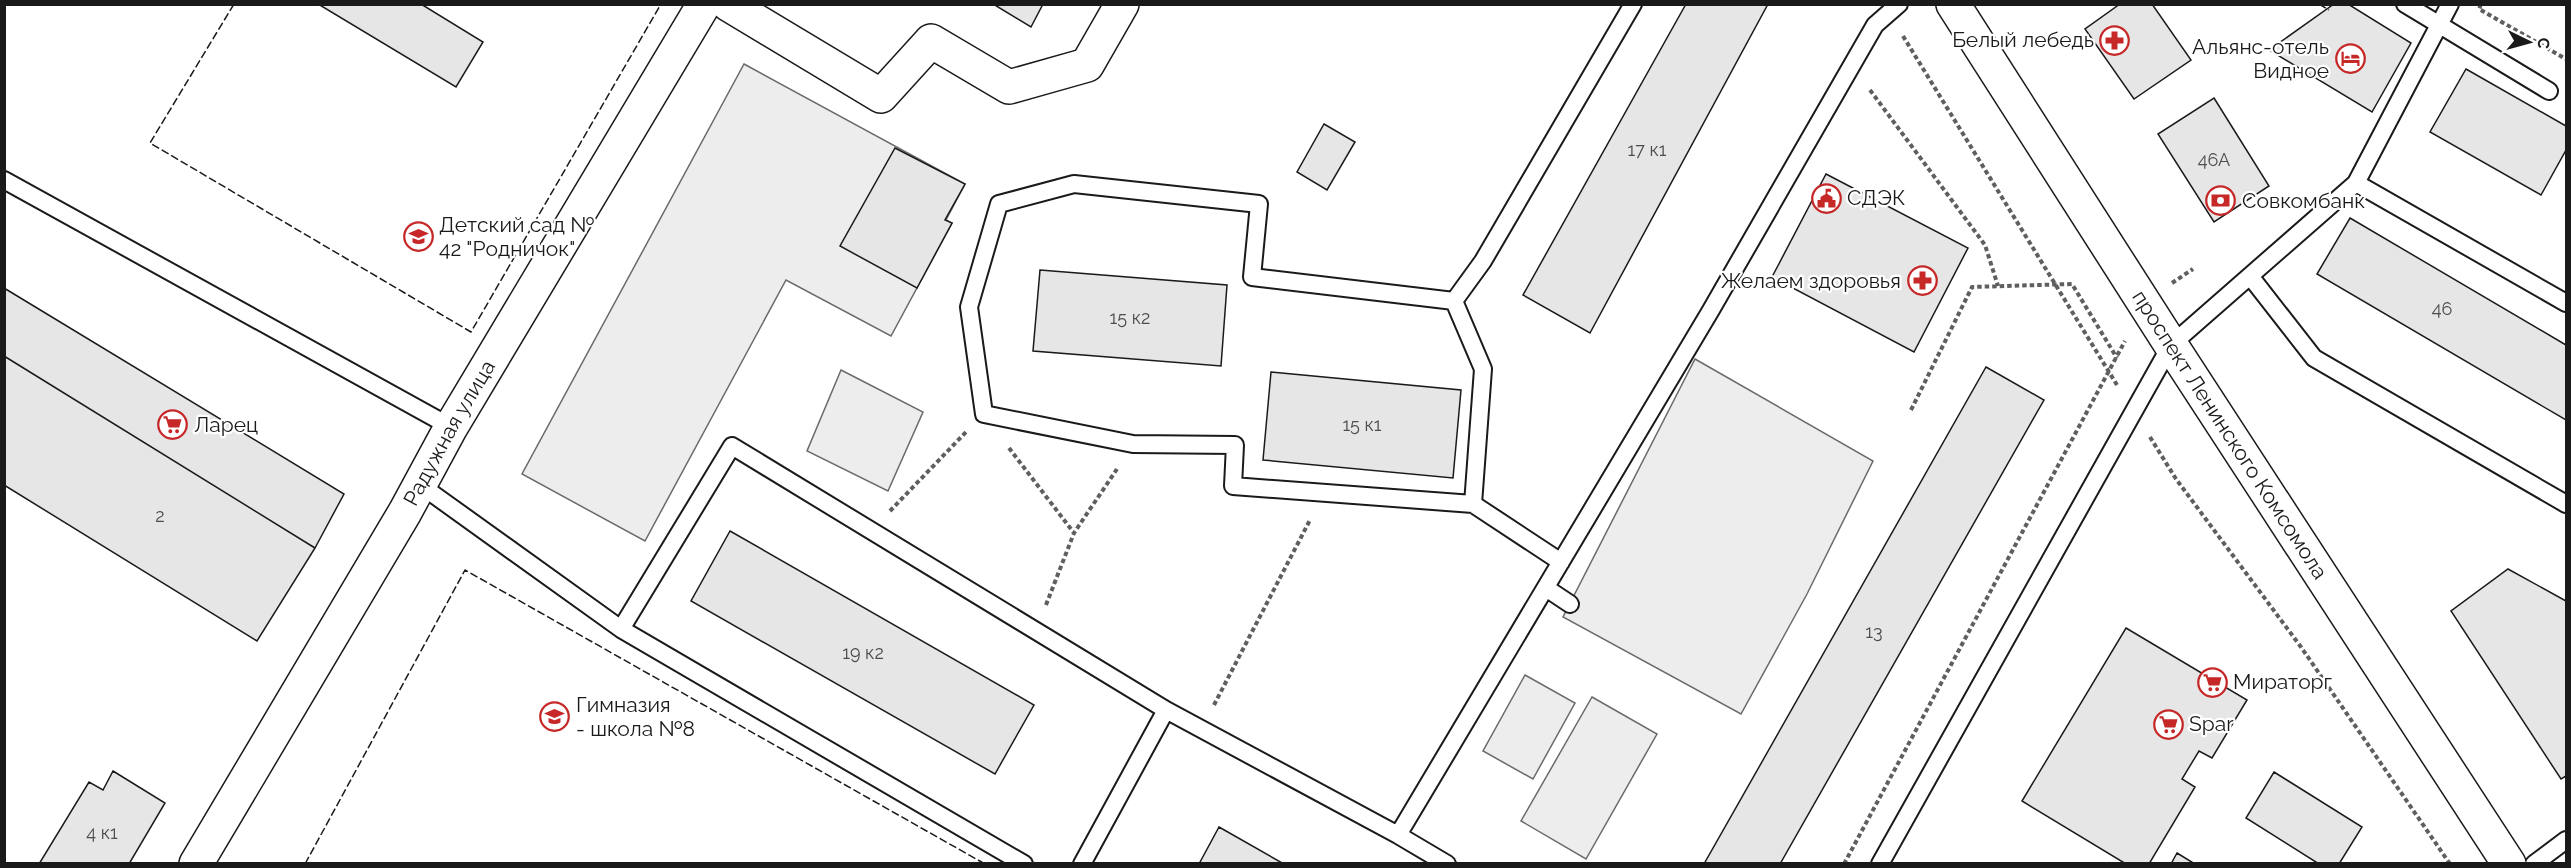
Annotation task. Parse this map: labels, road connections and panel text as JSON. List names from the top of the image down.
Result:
{
  "streets": {
    "street": ["Радужная улица", "проспект Ленинского Комсомола"]
  },
  "places": {
    "pharmacy": ["Белый лебедь", "Желаем здоровья"],
    "hotel": ["Альянс-отель Видное"],
    "public building": ["СДЭК"],
    "bank": ["Совкомбанк"],
    "school or university": ["Детский сад № 42 \"Родничок\"", "Гимназия - школа №8"],
    "supermarket": ["Ларец", "Мираторг", "Spar"]
  },
  "house_numbers": [
    "17 к1",
    "46А",
    "46",
    "15 к2",
    "15 к1",
    "2",
    "13",
    "19 к2",
    "4 к1"
  ],
  "north": "right"
}
